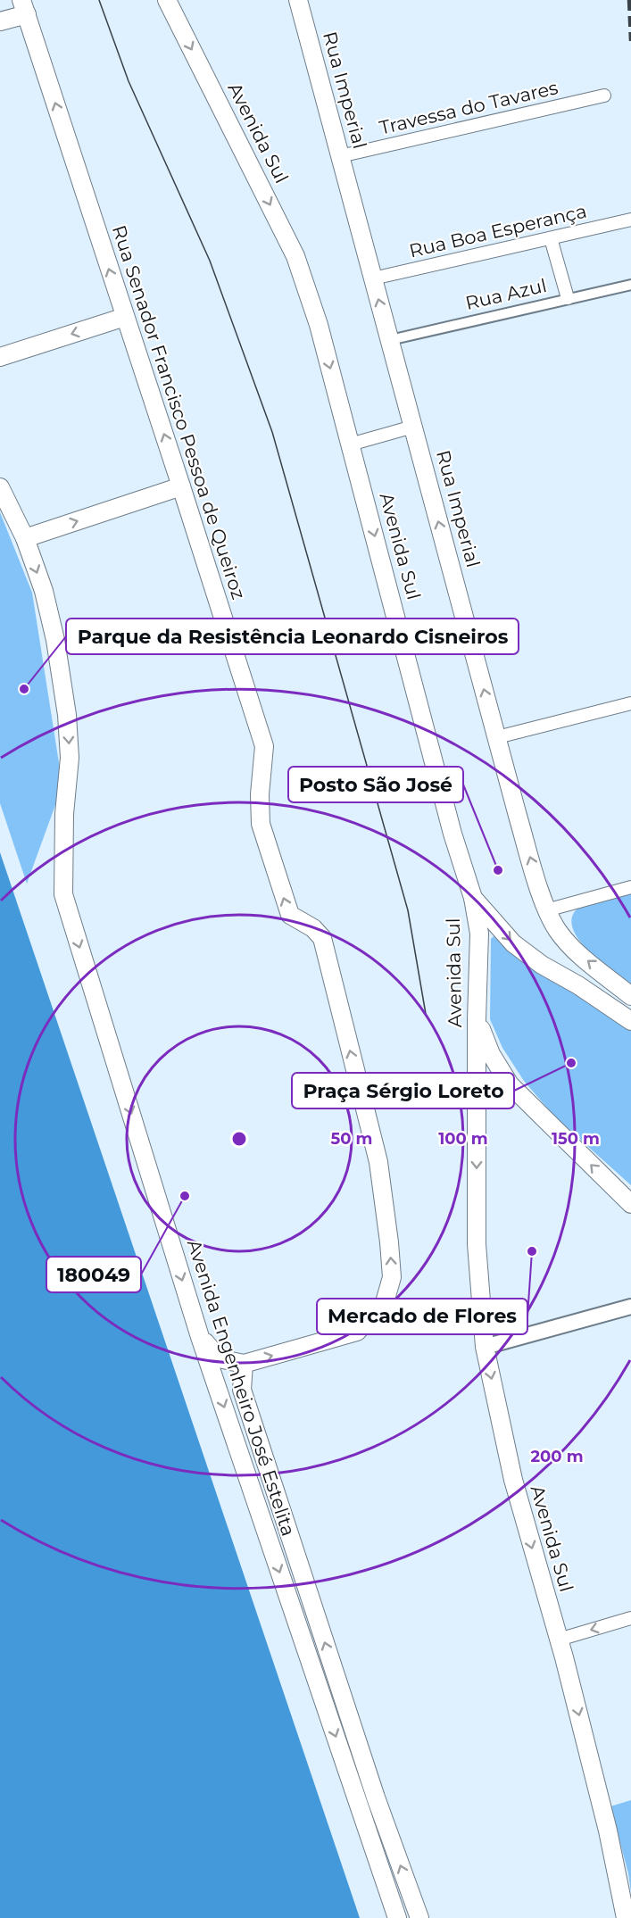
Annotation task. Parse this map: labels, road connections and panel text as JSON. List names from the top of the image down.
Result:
{
  "streets": {
    "main road": [
      "Rua Imperial",
      "Avenida Sul",
      "Rua Senador Francisco Pessoa de Queiroz",
      "Avenida Engenheiro José Estelita"
    ],
    "street": ["Travessa do Tavares", "Rua Boa Esperança", "Rua Azul"]
  },
  "crossings": [
    ["Rua Imperial", "Travessa do Tavares"],
    ["Rua Imperial", "Rua Boa Esperança"],
    ["Rua Imperial", "Rua Azul"],
    ["Rua Senador Francisco Pessoa de Queiroz", "Avenida Engenheiro José Estelita"]
  ],
  "one_way": ["Rua Imperial", "Avenida Sul", "Rua Senador Francisco Pessoa de Queiroz"],
  "places": [
    "Parque da Resistência Leonardo Cisneiros",
    "Posto São José",
    "Praça Sérgio Loreto",
    "180049",
    "Mercado de Flores"
  ],
  "rings": [
    "50 m",
    "100 m",
    "150 m",
    "200 m"
  ]
}
